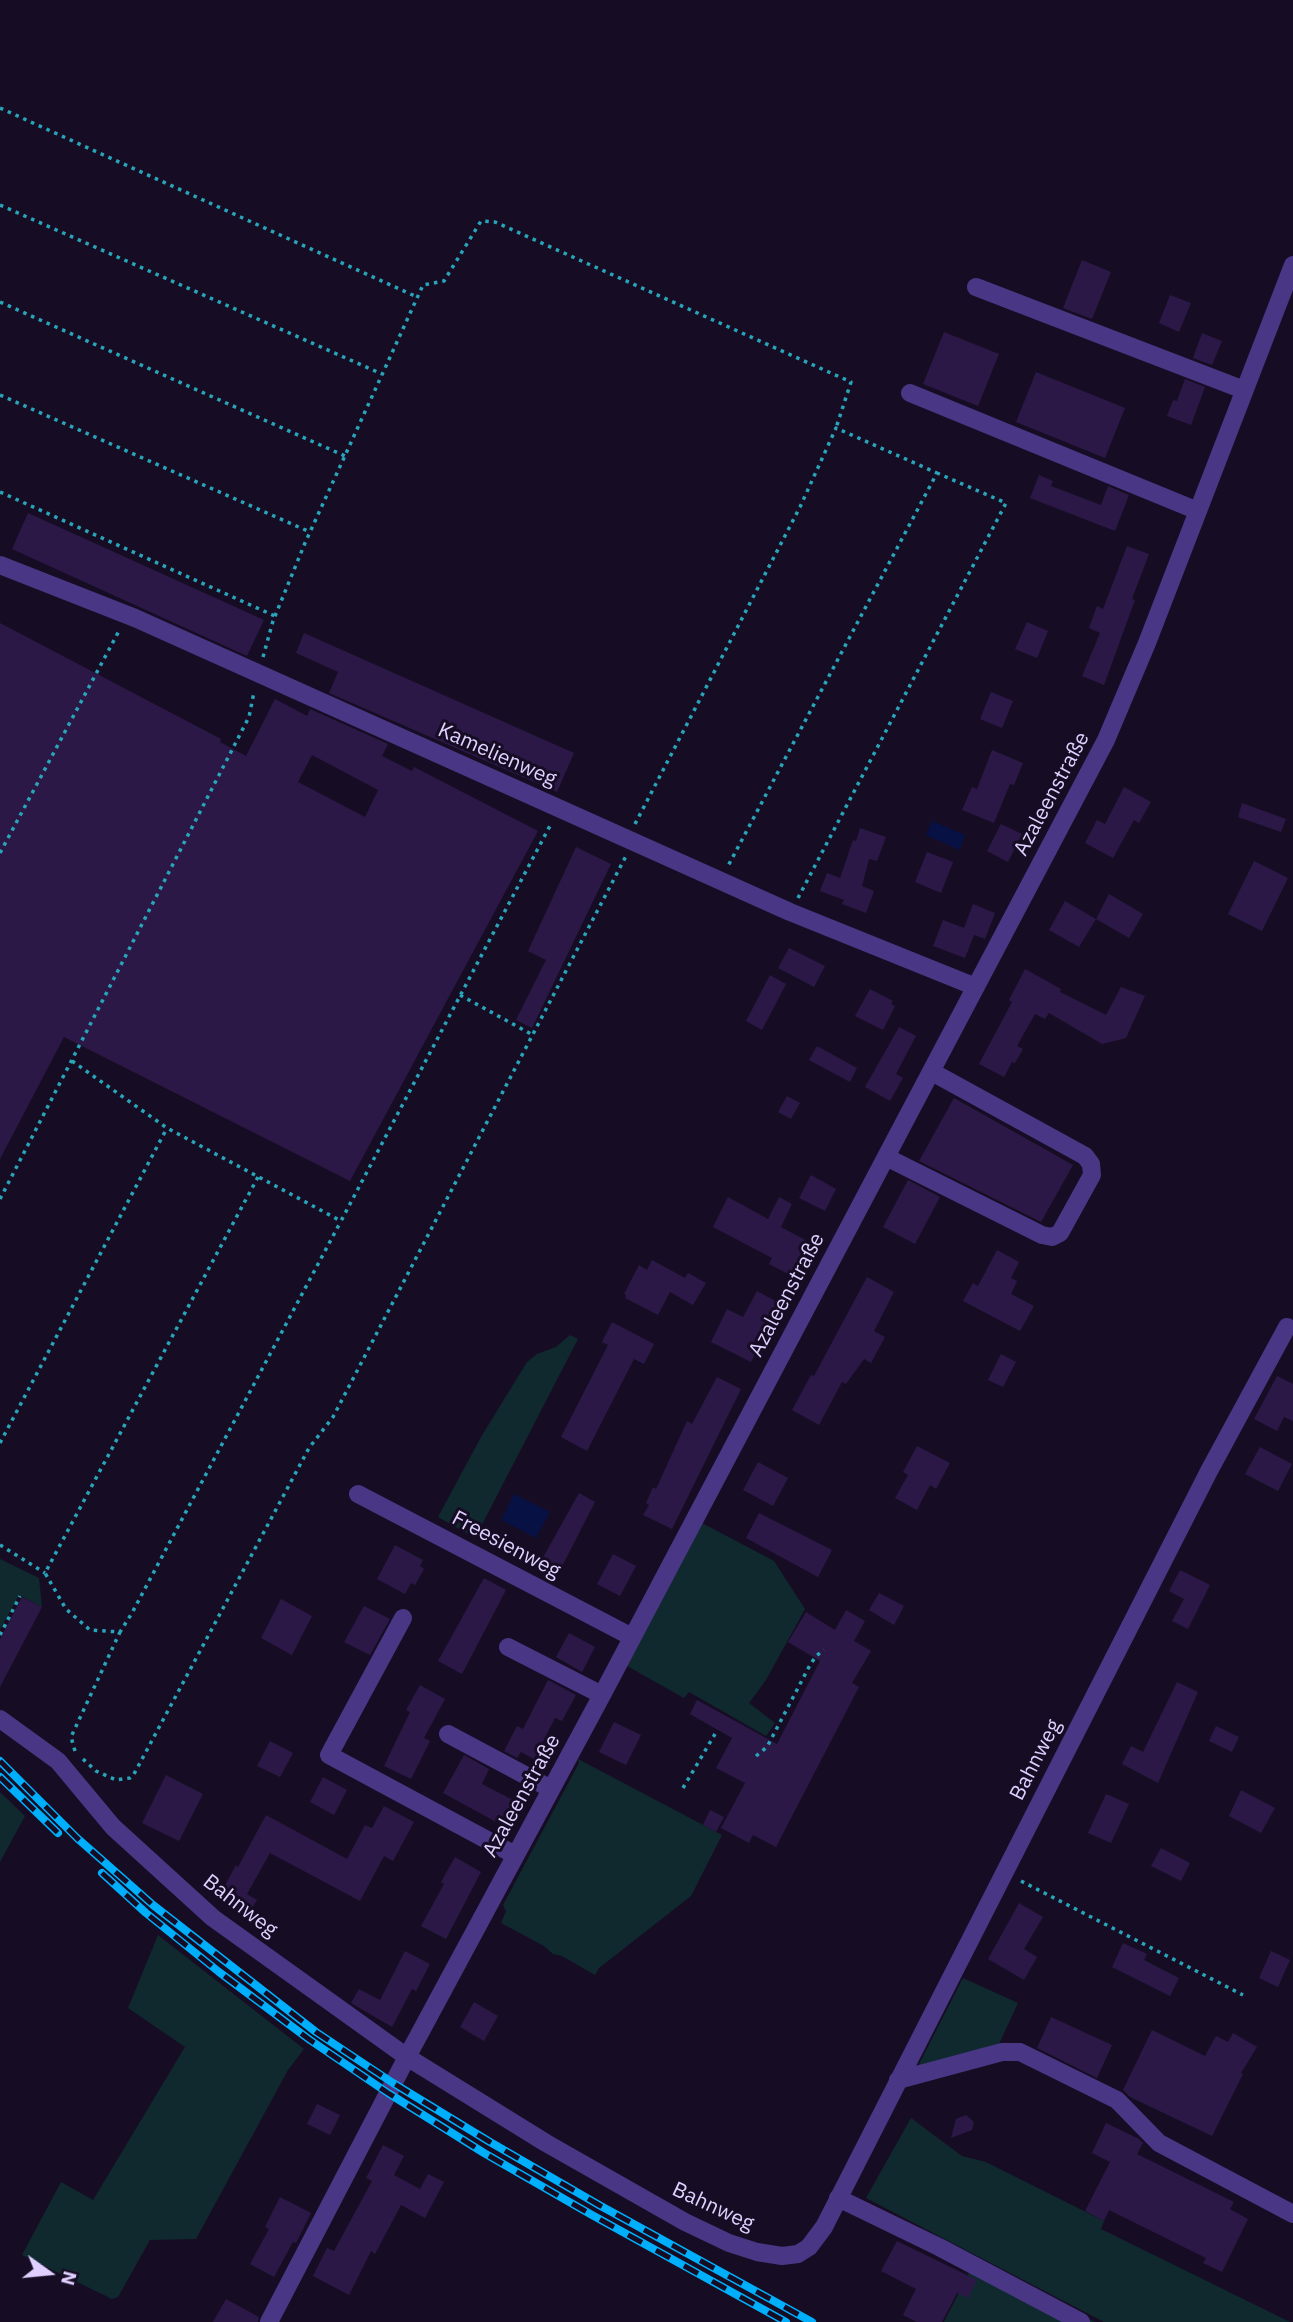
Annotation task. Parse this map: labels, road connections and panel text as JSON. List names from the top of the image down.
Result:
{
  "streets": {
    "street": [
      "Kamelienweg",
      "Azaleenstraße",
      "Freesienweg",
      "Bahnweg"
    ]
  },
  "crossings": [
    ["Kamelienweg", "Azaleenstraße"],
    ["Azaleenstraße", "Freesienweg"],
    ["Azaleenstraße", "Bahnweg"]
  ],
  "north": "right"
}
